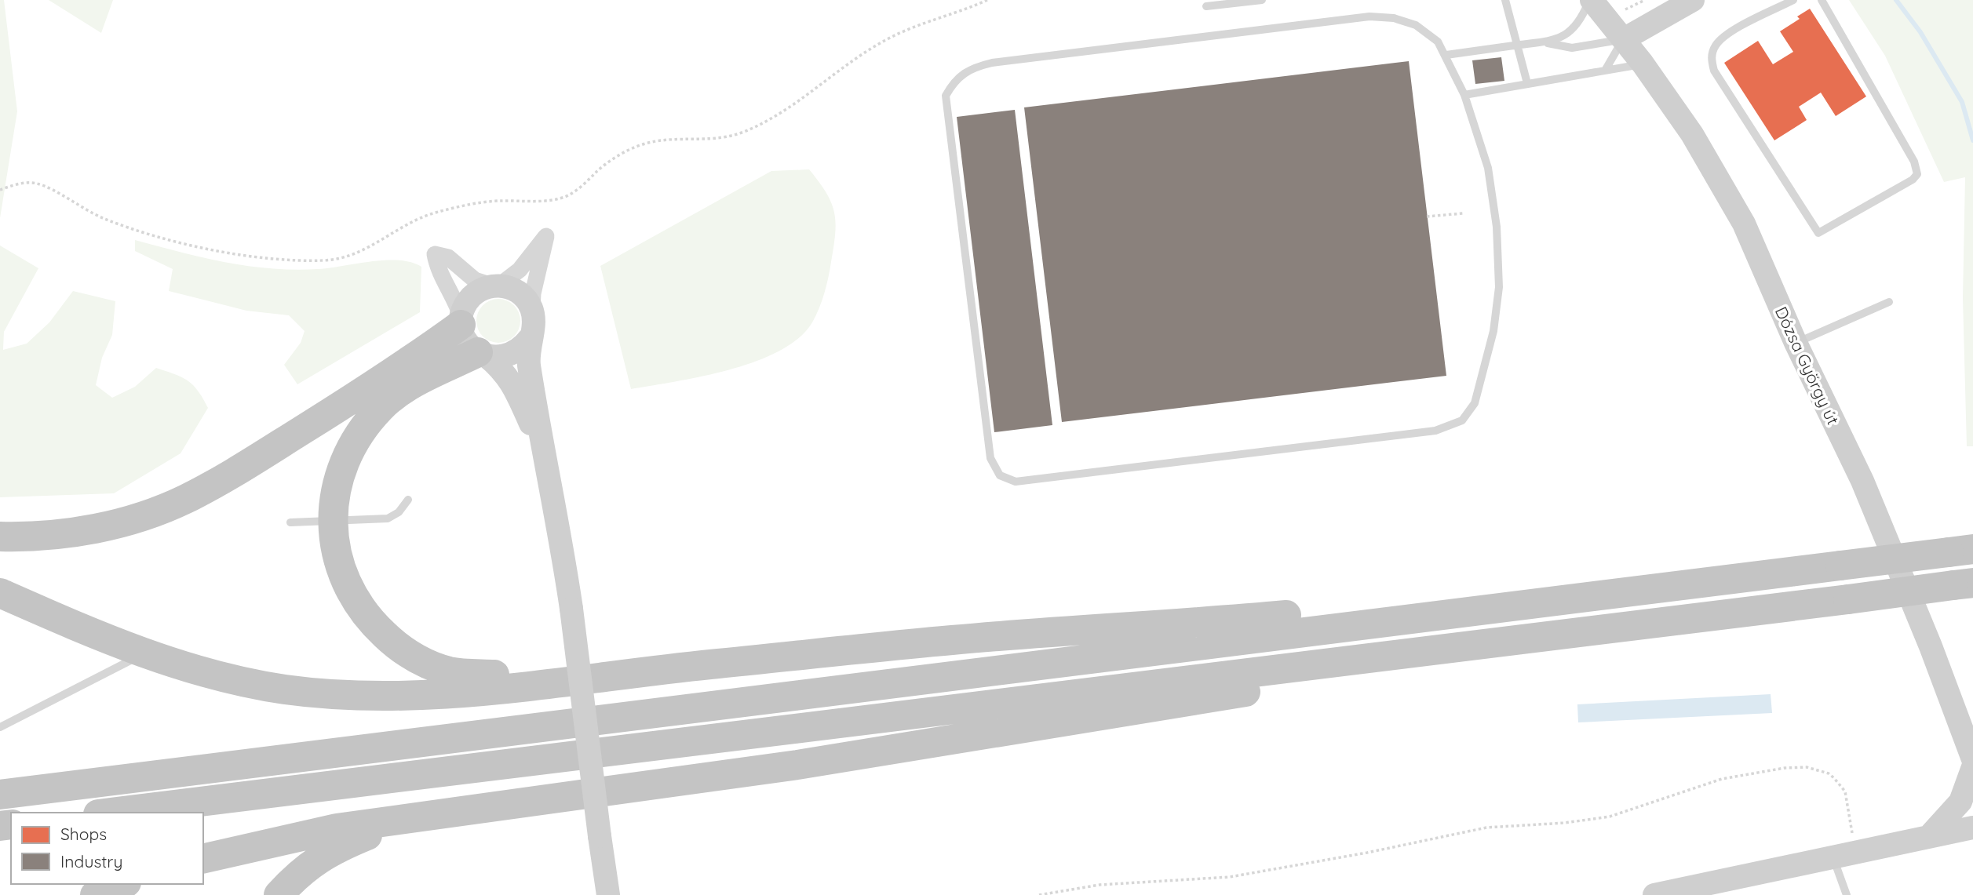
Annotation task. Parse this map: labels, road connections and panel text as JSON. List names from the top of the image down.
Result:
{
  "streets": {
    "street": ["Dózsa György út"]
  },
  "legend": ["Shops", "Industry"]
}
